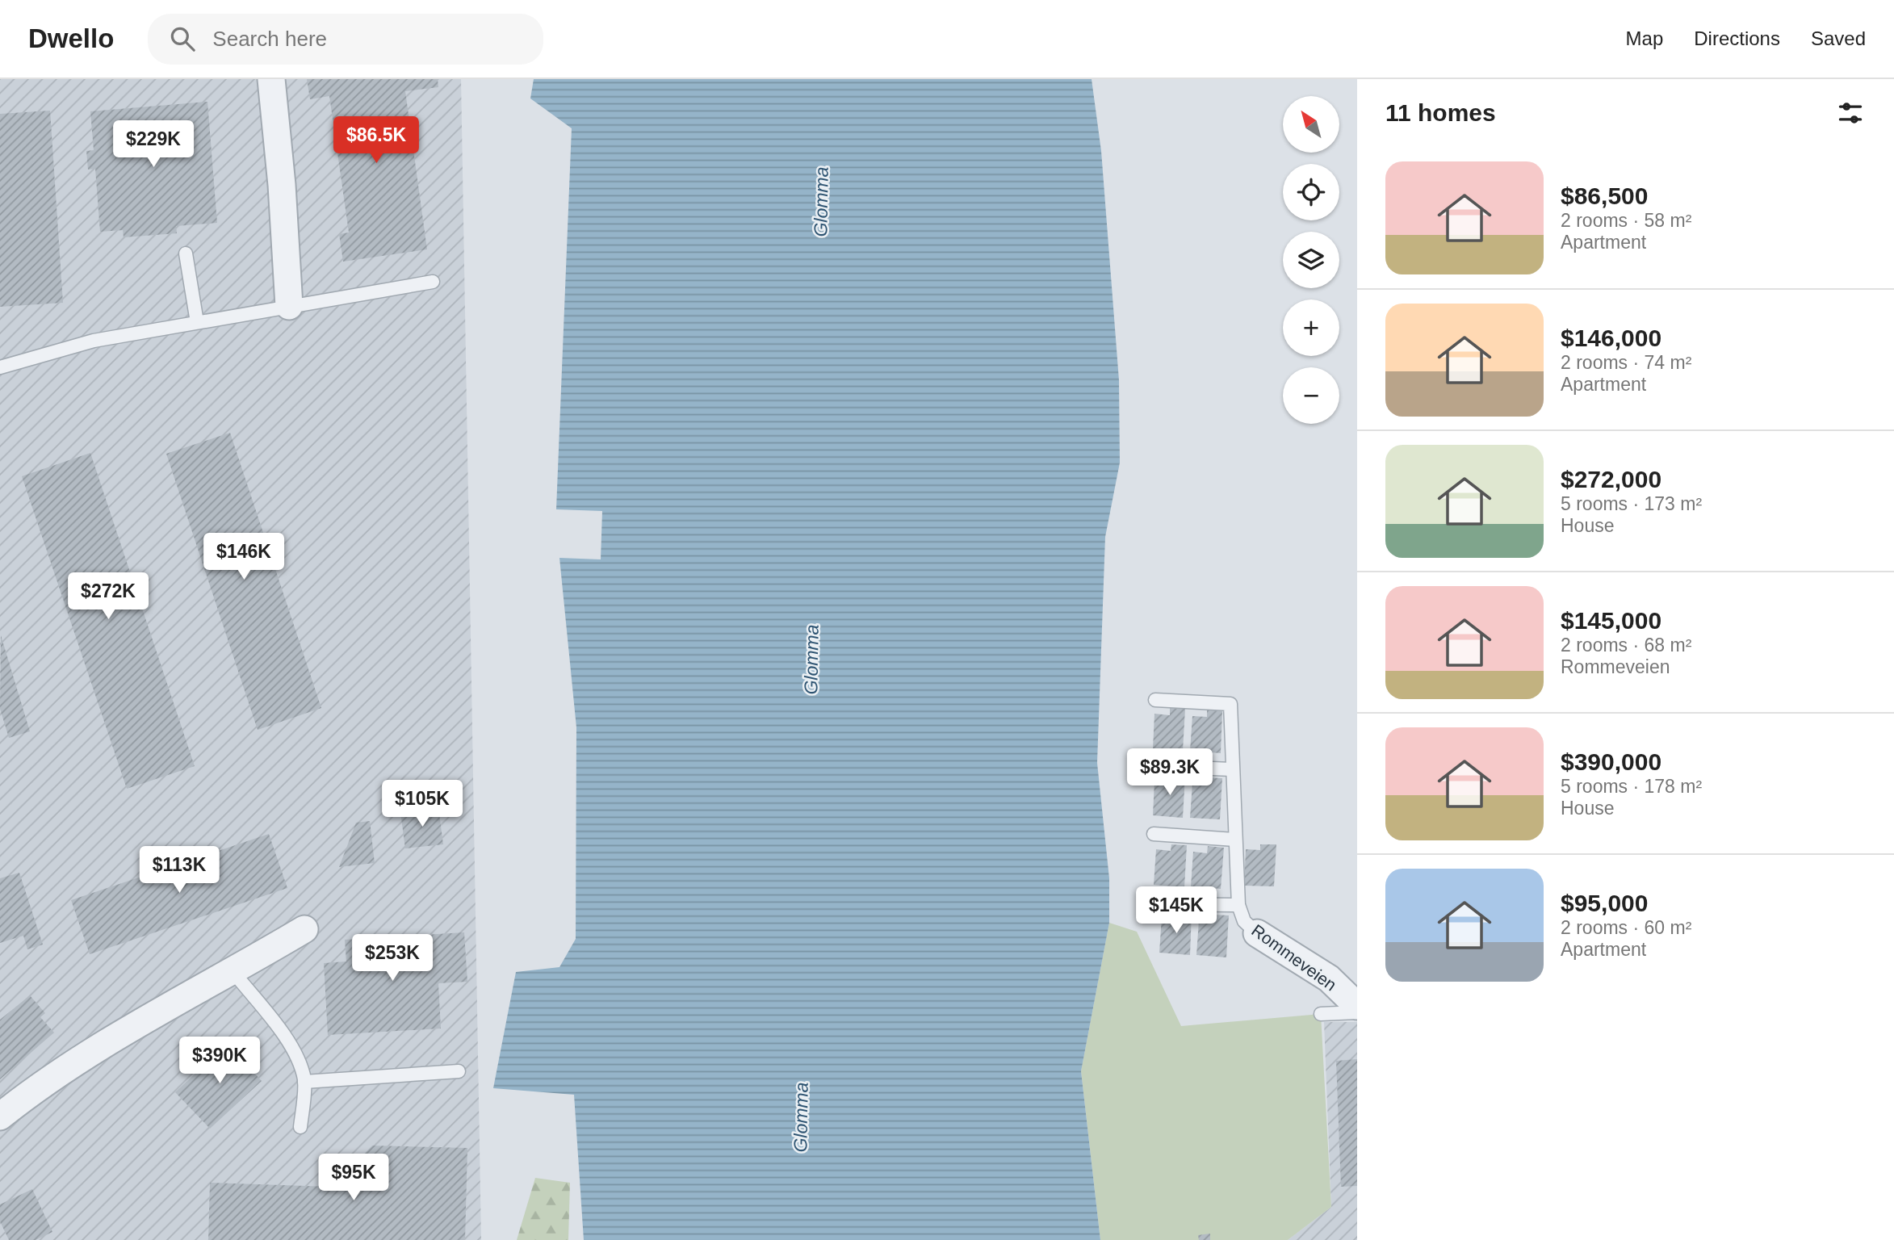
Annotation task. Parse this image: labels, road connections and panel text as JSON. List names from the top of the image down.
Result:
{
  "streets": {
    "street": ["Rommeveien"]
  },
  "water": ["Glomma"],
  "north": "top left",
  "page": {
    "header": "Dwello",
    "search": "Search here",
    "nav": ["Map", "Directions", "Saved"],
    "heading": "11 homes",
    "map_buttons": ["+", "−"],
    "price": [
      "$86.5K",
      "$229K",
      "$146K",
      "$272K",
      "$89.3K",
      "$105K",
      "$113K",
      "$145K",
      "$253K",
      "$390K",
      "$95K"
    ],
    "list": [
      {
        "name": "$86,500",
        "note": "2 rooms · 58 m² · Apartment"
      },
      {
        "name": "$146,000",
        "note": "2 rooms · 74 m² · Apartment"
      },
      {
        "name": "$272,000",
        "note": "5 rooms · 173 m² · House"
      },
      {
        "name": "$145,000",
        "note": "2 rooms · 68 m² · Rommeveien"
      },
      {
        "name": "$390,000",
        "note": "5 rooms · 178 m² · House"
      },
      {
        "name": "$95,000",
        "note": "2 rooms · 60 m² · Apartment"
      }
    ]
  }
}
